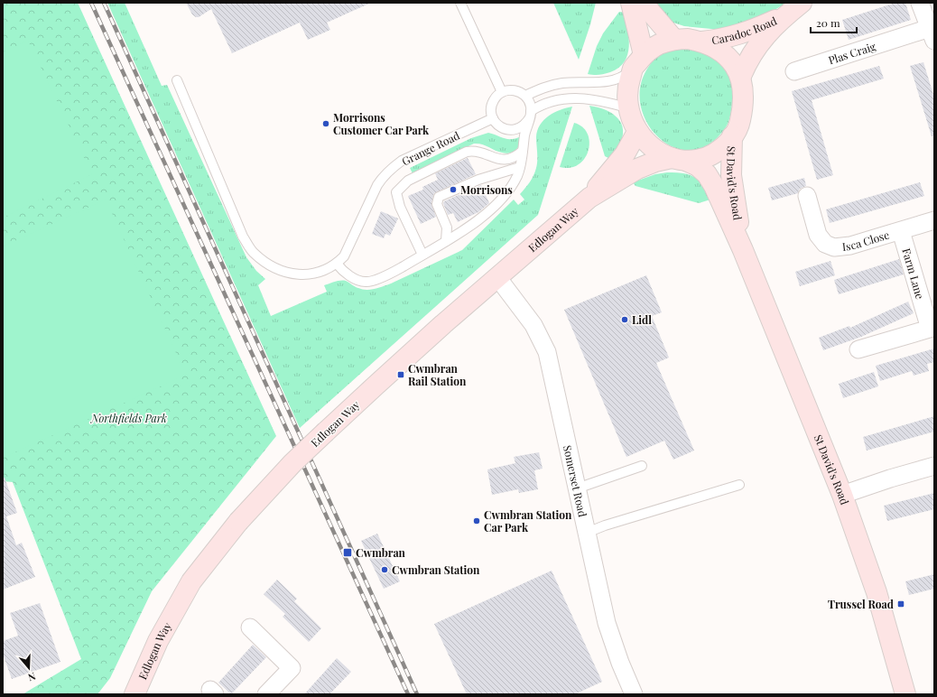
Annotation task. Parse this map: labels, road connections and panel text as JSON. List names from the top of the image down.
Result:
{
  "streets": {
    "street": [
      "Caradoc Road",
      "Plas Craig",
      "St David's Road",
      "Edlogan Way",
      "Isca Close",
      "Farm Lane",
      "Somerset Road"
    ],
    "lane": ["Grange Road"]
  },
  "crossings": [
    ["Caradoc Road", "St David's Road"],
    ["Caradoc Road", "Edlogan Way"],
    ["St David's Road", "Edlogan Way"],
    ["Edlogan Way", "Somerset Road"],
    ["Isca Close", "Farm Lane"]
  ],
  "parks": ["Northfields Park"],
  "places": {
    "other": [
      "Morrisons Customer Car Park",
      "Morrisons",
      "Lidl",
      "Cwmbran Station Car Park",
      "Cwmbran Station"
    ],
    "transit": ["Cwmbran Rail Station", "Cwmbran", "Trussel Road"]
  },
  "scale_bar": "20 m",
  "north": "bottom"
}
